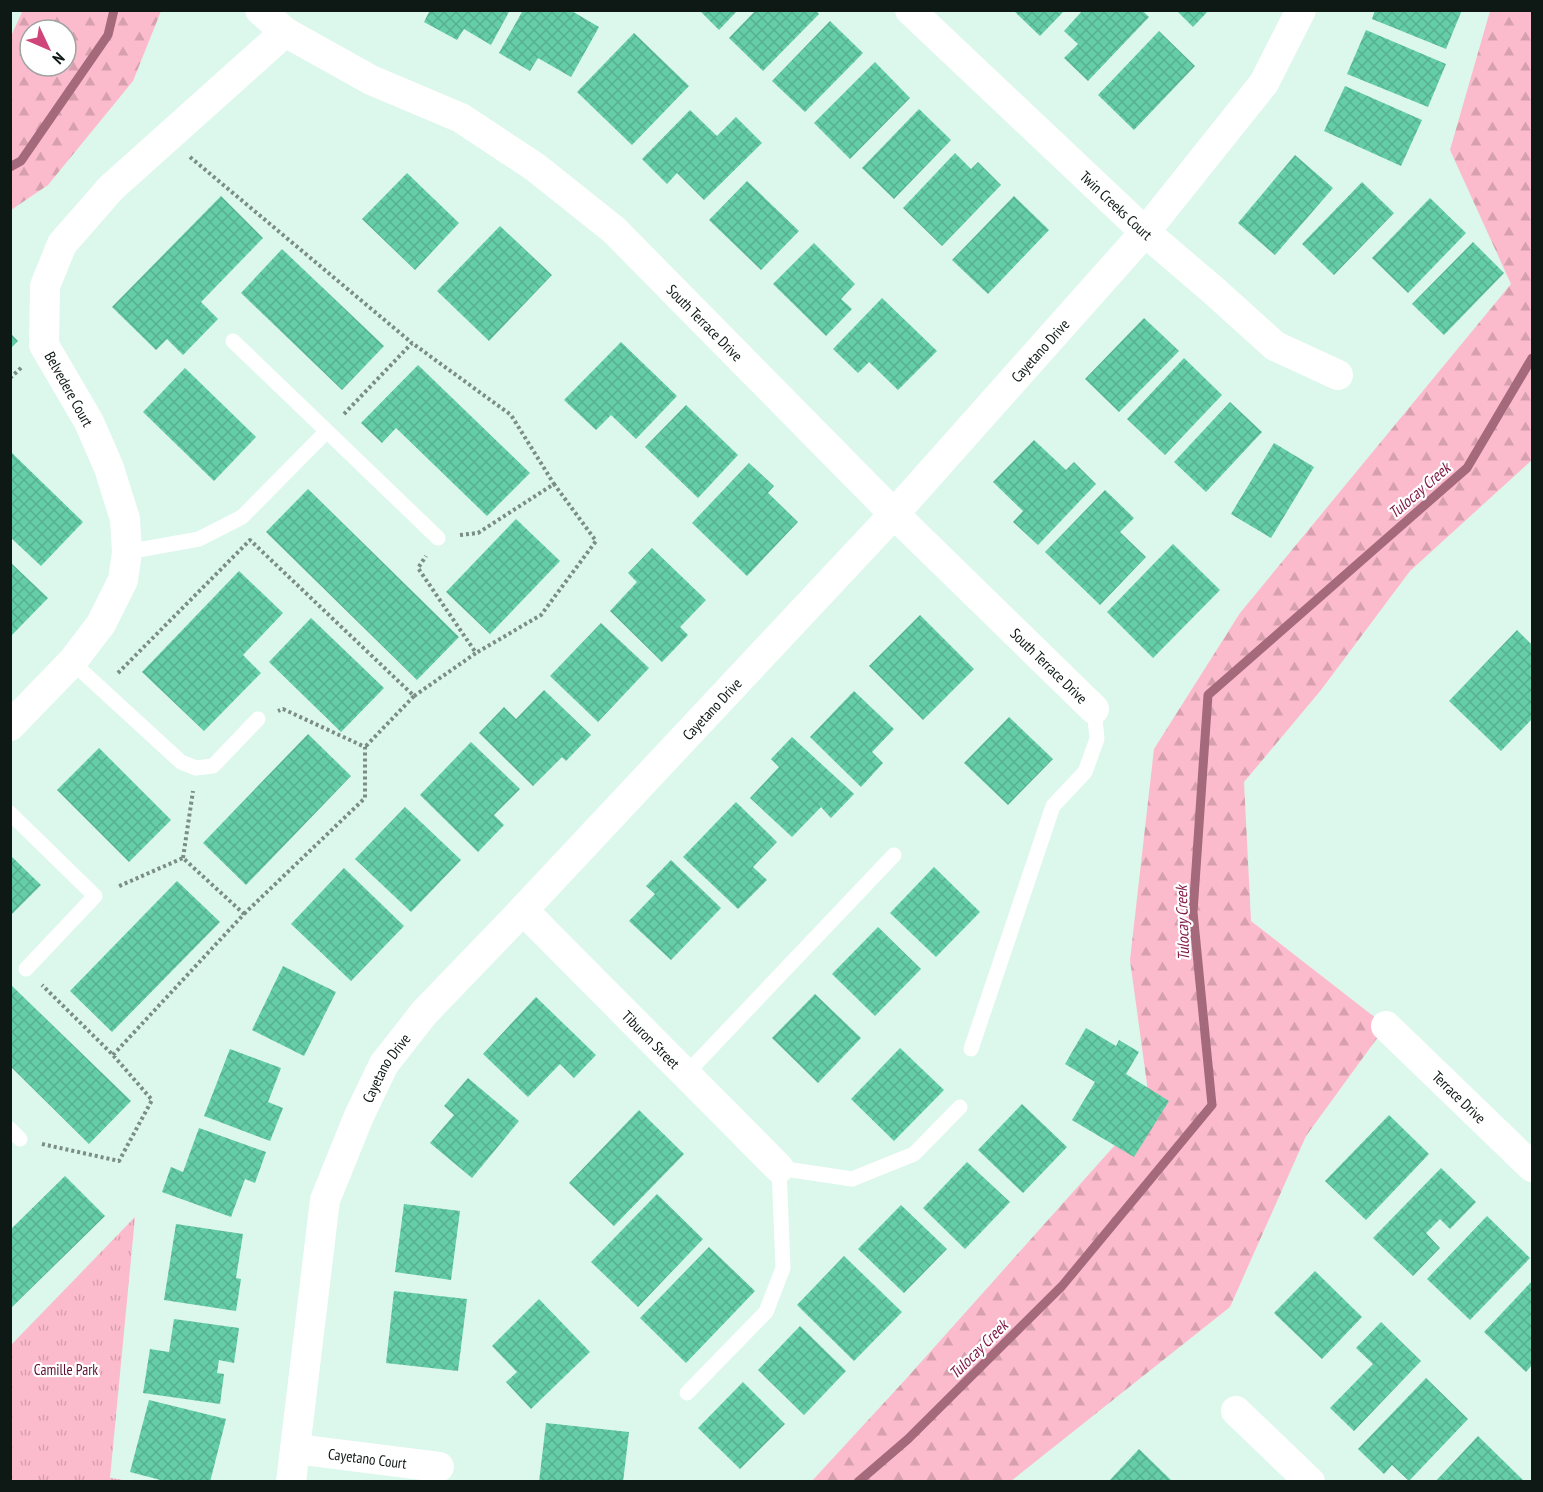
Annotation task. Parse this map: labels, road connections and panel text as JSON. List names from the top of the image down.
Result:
{
  "streets": {
    "street": [
      "Twin Creeks Court",
      "South Terrace Drive",
      "Cayetano Drive",
      "Belvedere Court",
      "Tiburon Street",
      "Terrace Drive",
      "Cayetano Court"
    ]
  },
  "crossings": [
    ["Twin Creeks Court", "Cayetano Drive"],
    ["South Terrace Drive", "Cayetano Drive"],
    ["South Terrace Drive", "Belvedere Court"],
    ["Cayetano Drive", "Tiburon Street"],
    ["Cayetano Drive", "Cayetano Court"]
  ],
  "water": ["Tulocay Creek"],
  "parks": ["Camille Park"],
  "north": "bottom right"
}
